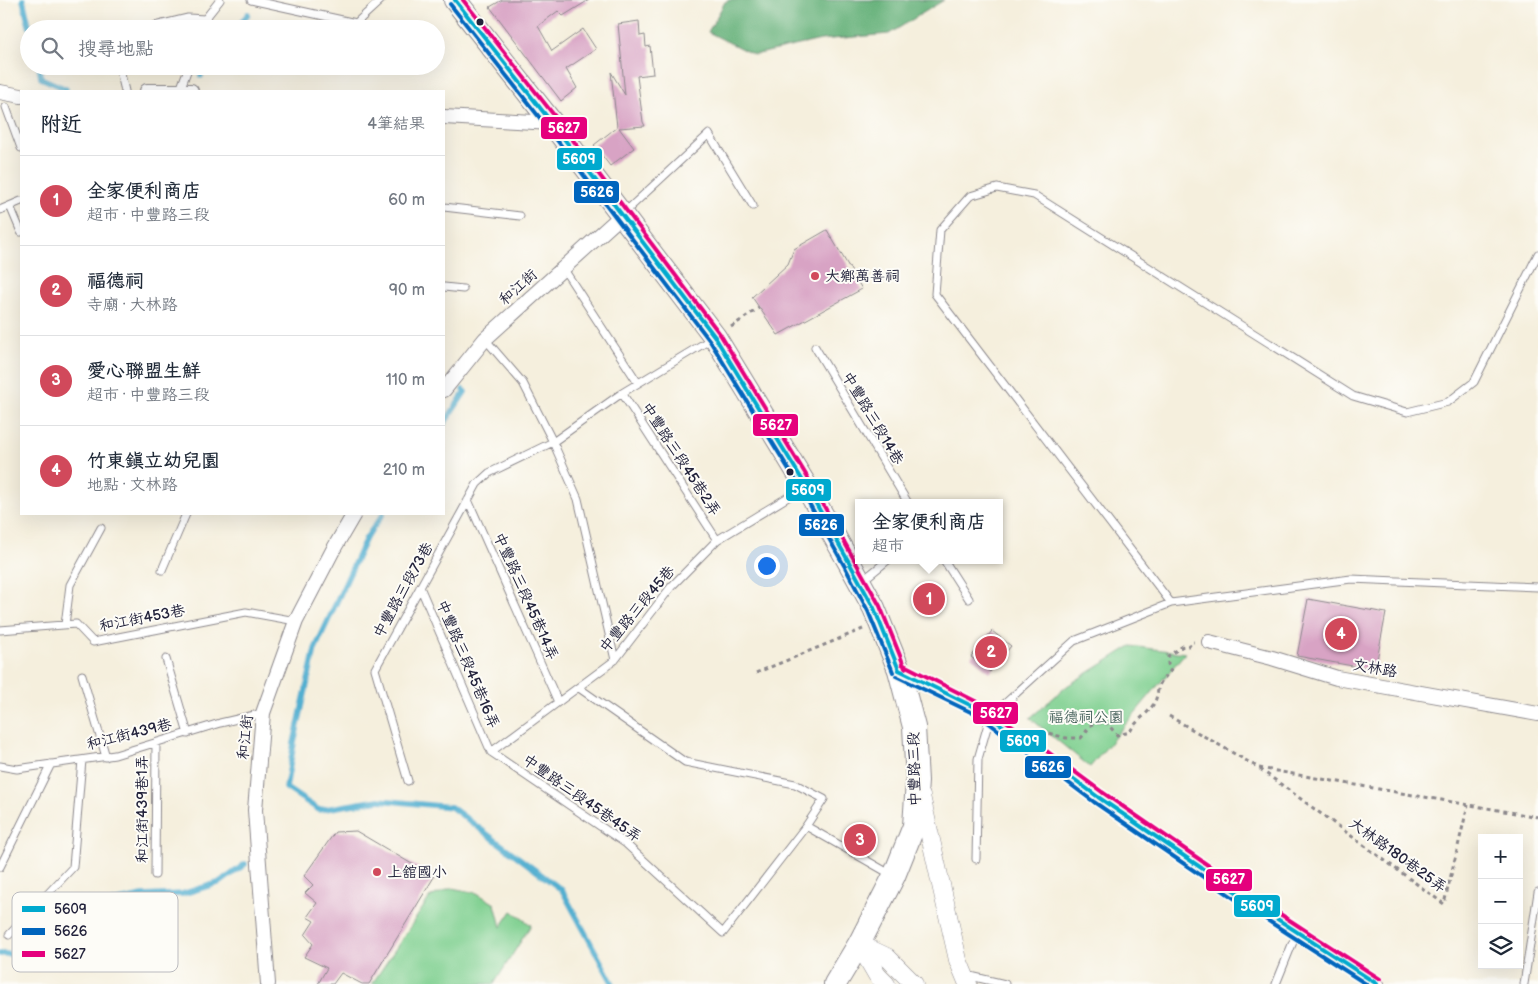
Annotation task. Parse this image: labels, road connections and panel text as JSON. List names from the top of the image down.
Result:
{
  "streets": {
    "main road": ["中豐路三段"],
    "street": ["和江街", "文林路"],
    "lane": [
      "中豐路三段14巷",
      "中豐路三段45巷2弄",
      "中豐路三段73巷",
      "中豐路三段45巷14弄",
      "中豐路三段45巷",
      "和江街453巷",
      "中豐路三段45巷16弄",
      "和江街439巷",
      "中豐路三段45巷45弄",
      "和江街439巷1弄"
    ],
    "path": ["大林路180巷25弄"]
  },
  "crossings": [
    ["和江街", "和江街453巷"],
    ["和江街", "和江街439巷"],
    ["和江街", "中豐路三段"],
    ["中豐路三段45巷2弄", "中豐路三段73巷"],
    ["中豐路三段45巷2弄", "中豐路三段45巷"],
    ["中豐路三段73巷", "中豐路三段45巷14弄"],
    ["中豐路三段73巷", "中豐路三段45巷16弄"],
    ["中豐路三段73巷", "中豐路三段"],
    ["中豐路三段45巷14弄", "中豐路三段45巷"],
    ["中豐路三段45巷", "中豐路三段45巷16弄"],
    ["中豐路三段45巷", "中豐路三段"],
    ["中豐路三段45巷", "中豐路三段45巷45弄"],
    ["中豐路三段45巷16弄", "中豐路三段45巷45弄"],
    ["和江街439巷", "和江街439巷1弄"]
  ],
  "parks": ["福德祠公園"],
  "places": ["大鄉萬善祠", "上舘國小"],
  "lines": ["transit line 5609", "transit line 5627", "transit line 5626"],
  "legend": ["5609", "5626", "5627"],
  "page": {
    "search": "搜尋地點",
    "heading": ["附近", "4筆結果"],
    "list": [
      {
        "mark": "1",
        "name": "全家便利商店",
        "note": "超市 · 中豐路三段",
        "value": "60 m"
      },
      {
        "mark": "2",
        "name": "福德祠",
        "note": "寺廟 · 大林路",
        "value": "90 m"
      },
      {
        "mark": "3",
        "name": "愛心聯盟生鮮",
        "note": "超市 · 中豐路三段",
        "value": "110 m"
      },
      {
        "mark": "4",
        "name": "竹東鎮立幼兒園",
        "note": "地點 · 文林路",
        "value": "210 m"
      }
    ],
    "popup": ["全家便利商店", "超市"],
    "pins": [
      "1",
      "4",
      "2",
      "3"
    ],
    "map_buttons": ["+", "−"]
  }
}
